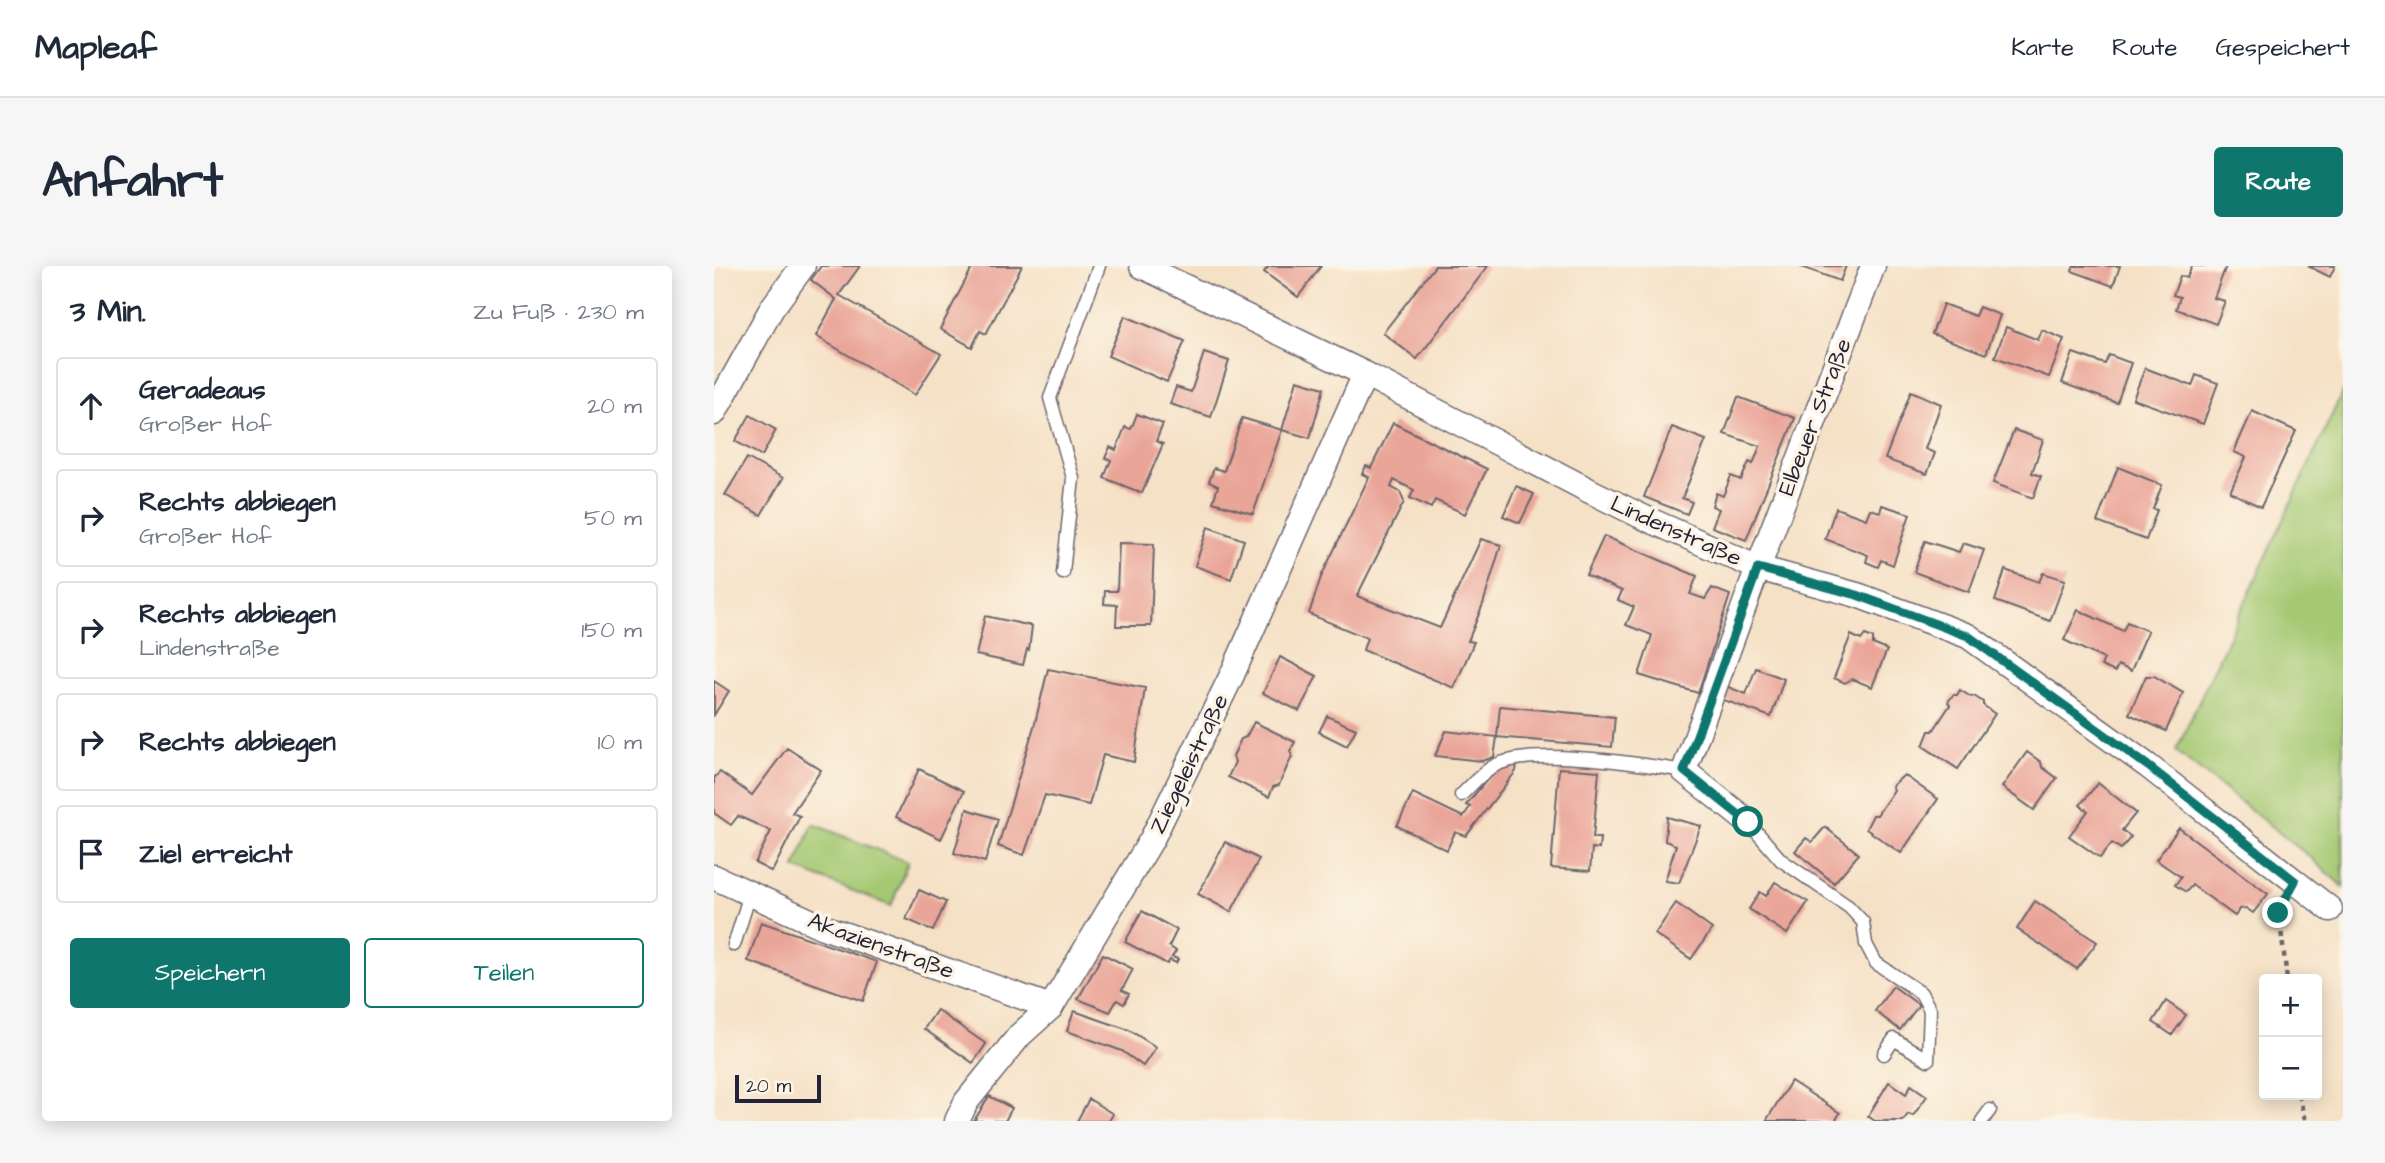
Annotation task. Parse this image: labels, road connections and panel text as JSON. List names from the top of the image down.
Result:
{
  "streets": {
    "street": [
      "Elbeuer Straße",
      "Lindenstraße",
      "Ziegeleistraße",
      "Akazienstraße"
    ]
  },
  "crossings": [
    ["Elbeuer Straße", "Lindenstraße"],
    ["Lindenstraße", "Ziegeleistraße"],
    ["Ziegeleistraße", "Akazienstraße"]
  ],
  "scale_bar": "20 m",
  "page": {
    "header": "Mapleaf",
    "nav": ["Karte", "Route", "Gespeichert"],
    "buttons": [
      "Route",
      ["Speichern", "Teilen"]
    ],
    "title": "Anfahrt",
    "heading": ["3 Min.", "Zu Fuß · 230 m"],
    "list": [
      ["Geradeaus", "Großer Hof", "20 m"],
      ["Rechts abbiegen", "Großer Hof", "50 m"],
      ["Rechts abbiegen", "Lindenstraße", "150 m"],
      ["Rechts abbiegen", "10 m"],
      "Ziel erreicht"
    ],
    "map_buttons": ["+", "−"],
    "scale": "20 m"
  }
}
